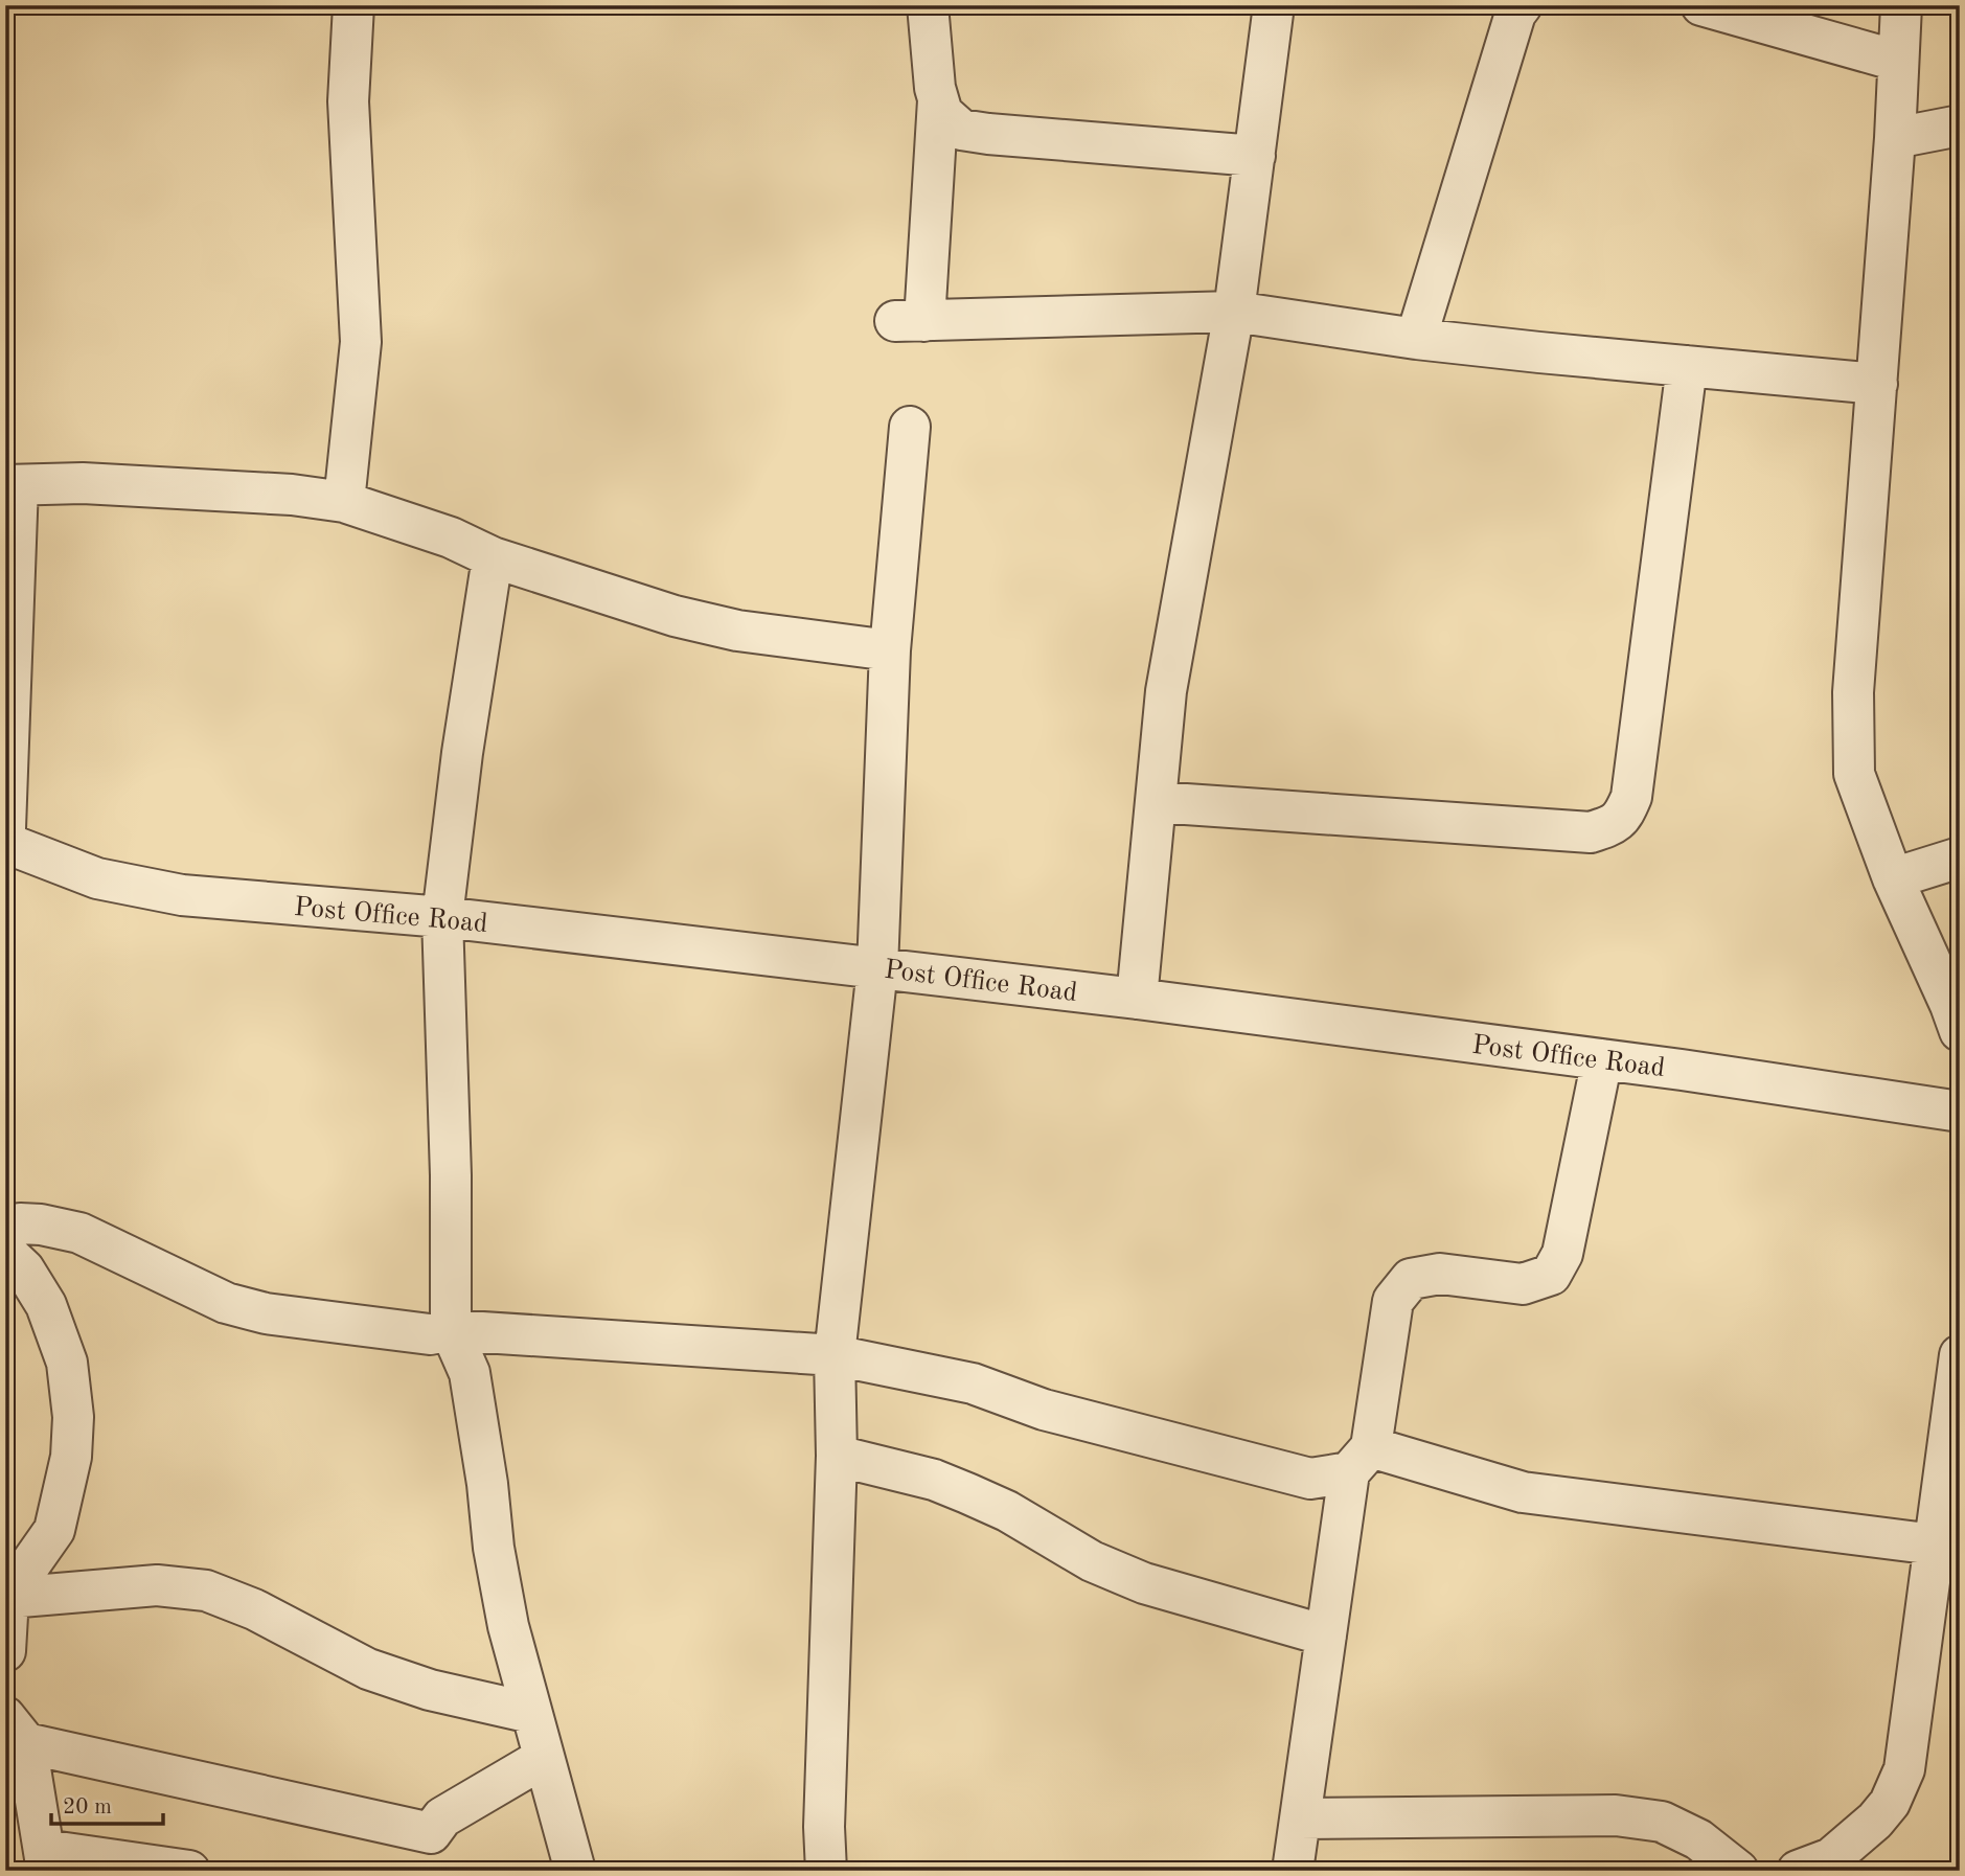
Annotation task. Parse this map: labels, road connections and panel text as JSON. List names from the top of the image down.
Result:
{
  "streets": {
    "street": ["Post Office Road"]
  },
  "scale_bar": "20 m"
}
